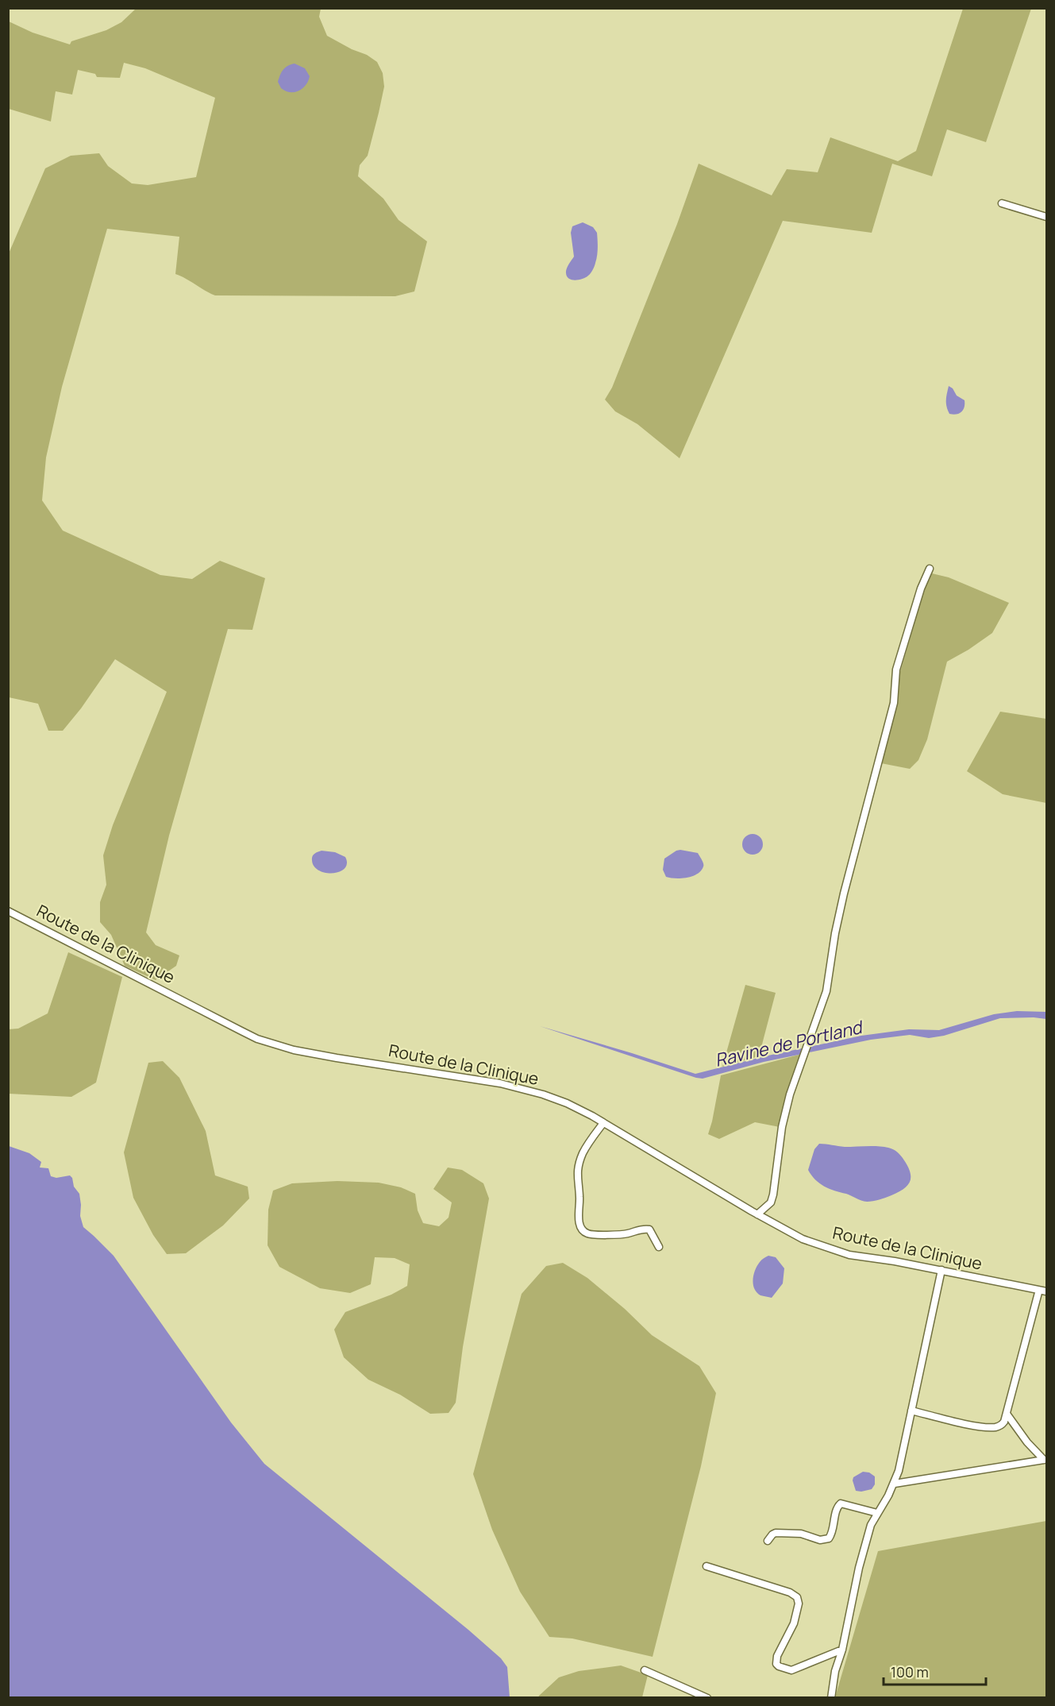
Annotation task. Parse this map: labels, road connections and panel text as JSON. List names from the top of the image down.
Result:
{
  "streets": {
    "street": ["Route de la Clinique"]
  },
  "water": ["Ravine de Portland"],
  "scale_bar": "100 m"
}
